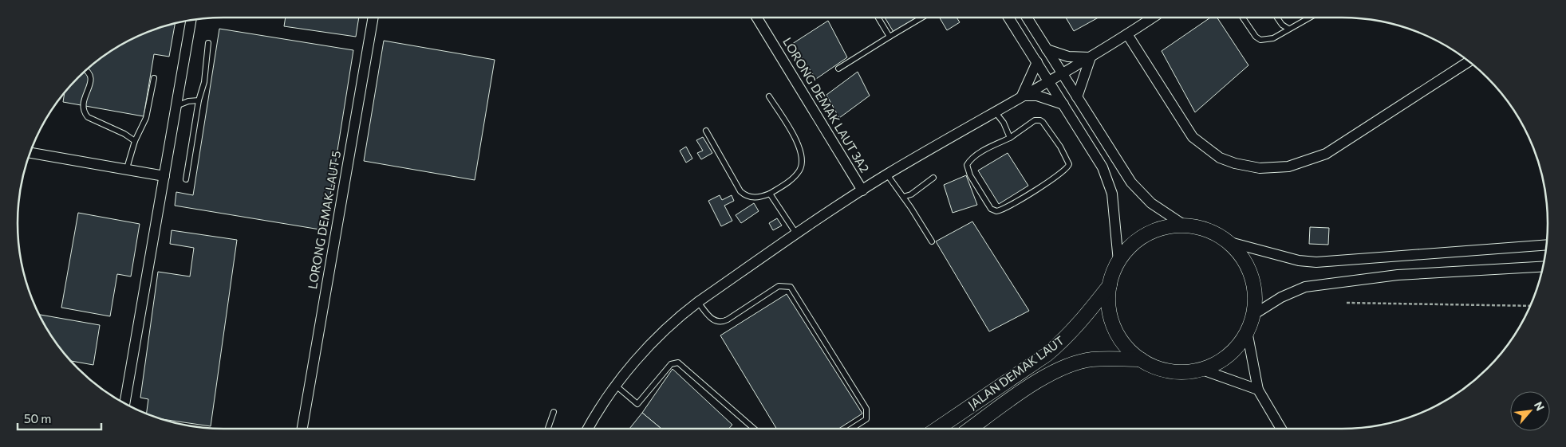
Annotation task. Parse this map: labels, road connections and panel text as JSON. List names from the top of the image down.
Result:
{
  "streets": {
    "main road": ["JALAN DEMAK LAUT"],
    "street": ["LORONG DEMAK LAUT 3A2", "LORONG DEMAK LAUT 5"]
  },
  "scale_bar": "50 m",
  "north": "top right"
}
